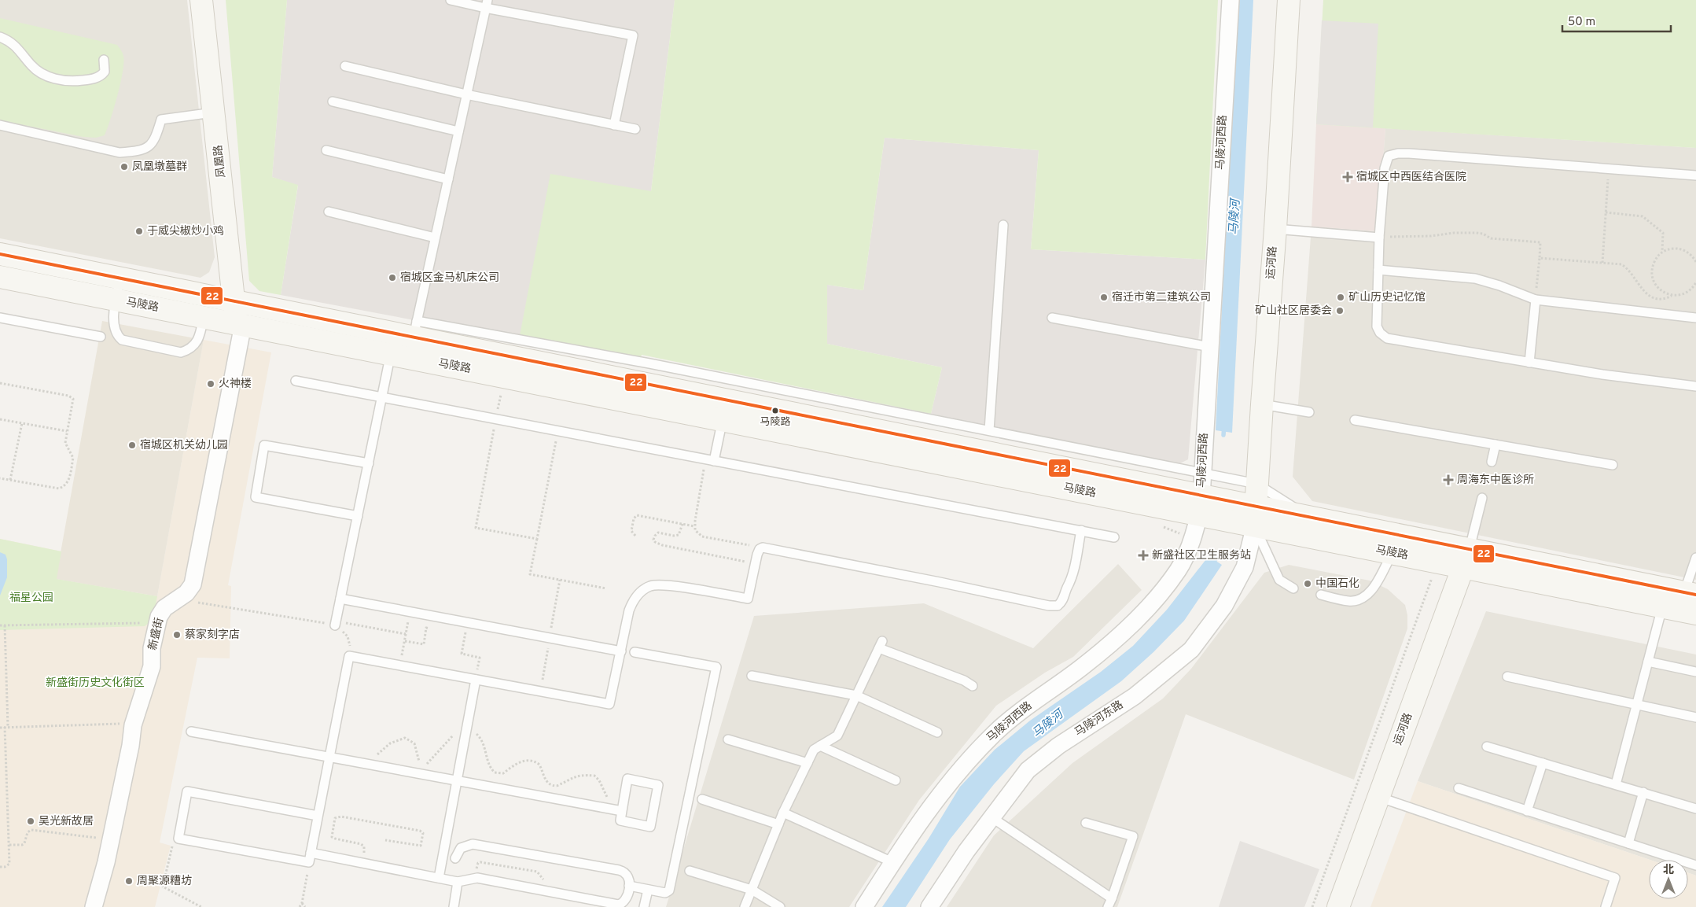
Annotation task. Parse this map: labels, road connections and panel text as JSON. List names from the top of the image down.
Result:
{
  "streets": {
    "street": [
      "马陵河西路",
      "凤凰路",
      "运河路",
      "马陵路",
      "新盛街",
      "马陵河东路"
    ]
  },
  "crossings": [
    ["马陵河西路", "马陵路"],
    ["凤凰路", "马陵路"],
    ["凤凰路", "新盛街"],
    ["运河路", "马陵路"],
    ["运河路", "马陵河东路"],
    ["马陵路", "新盛街"],
    ["马陵路", "马陵河东路"]
  ],
  "water": ["马陵河"],
  "parks": ["福星公园", "新盛街历史文化街区"],
  "places": {
    "other": [
      "凤凰墩墓群",
      "于威尖椒炒小鸡",
      "宿城区金马机床公司",
      "宿迁市第二建筑公司",
      "矿山历史记忆馆",
      "矿山社区居委会",
      "火神楼",
      "马陵路",
      "宿城区机关幼儿园",
      "中国石化",
      "蔡家刻字店",
      "吴光新故居",
      "周聚源糟坊"
    ],
    "health": ["宿城区中西医结合医院", "周海东中医诊所", "新盛社区卫生服务站"]
  },
  "lines": ["transit line 22"],
  "scale_bar": "50 m",
  "north": "top"
}
